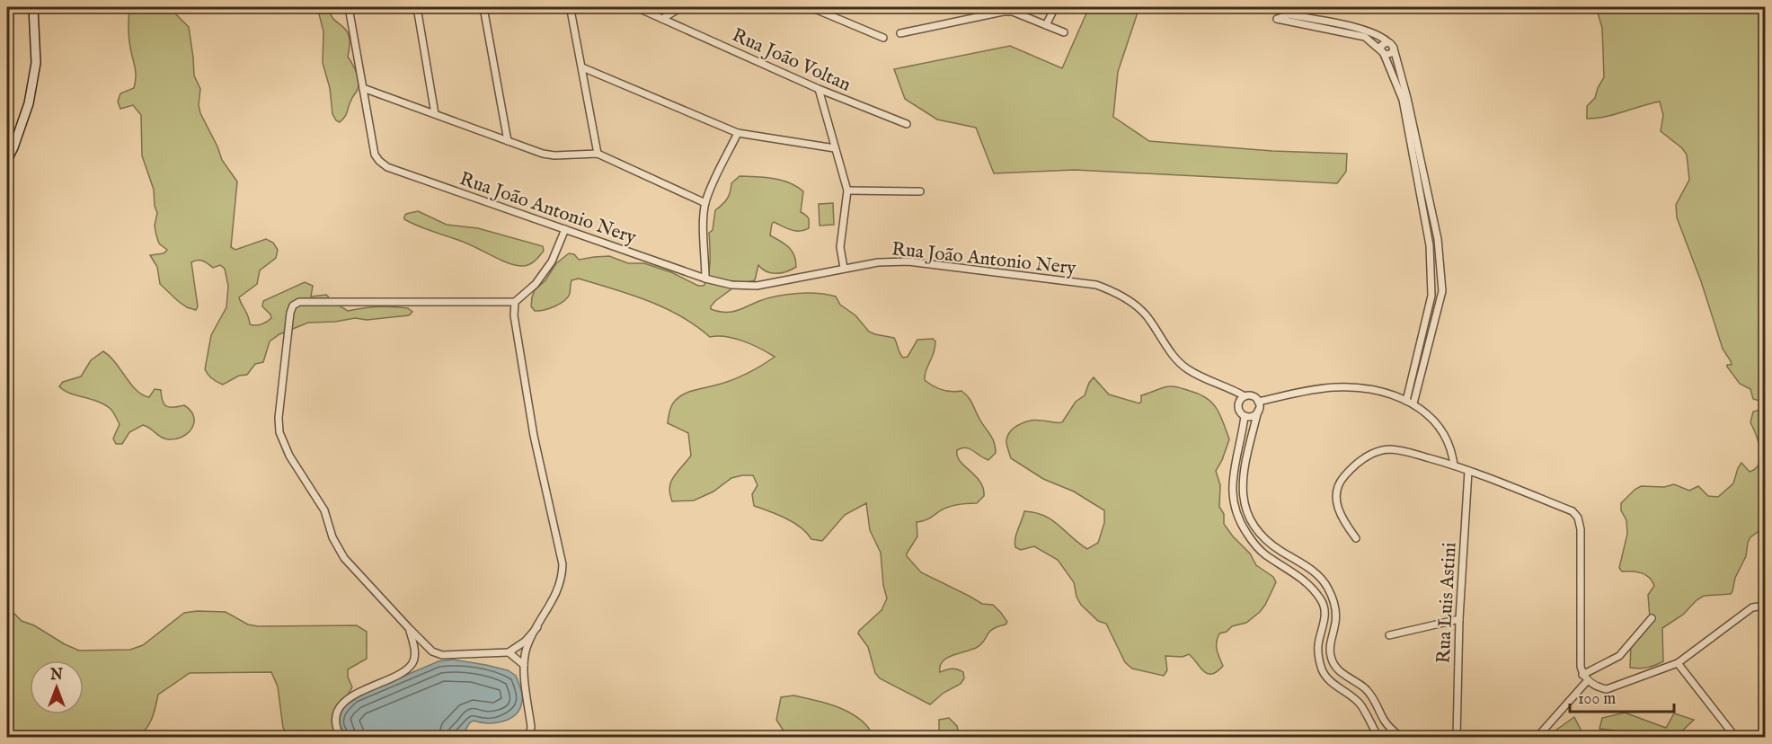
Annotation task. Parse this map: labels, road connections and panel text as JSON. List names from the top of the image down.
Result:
{
  "streets": {
    "street": ["Rua João Voltan", "Rua João Antonio Nery", "Rua Luis Astini"]
  },
  "scale_bar": "100 m",
  "north": "top"
}
